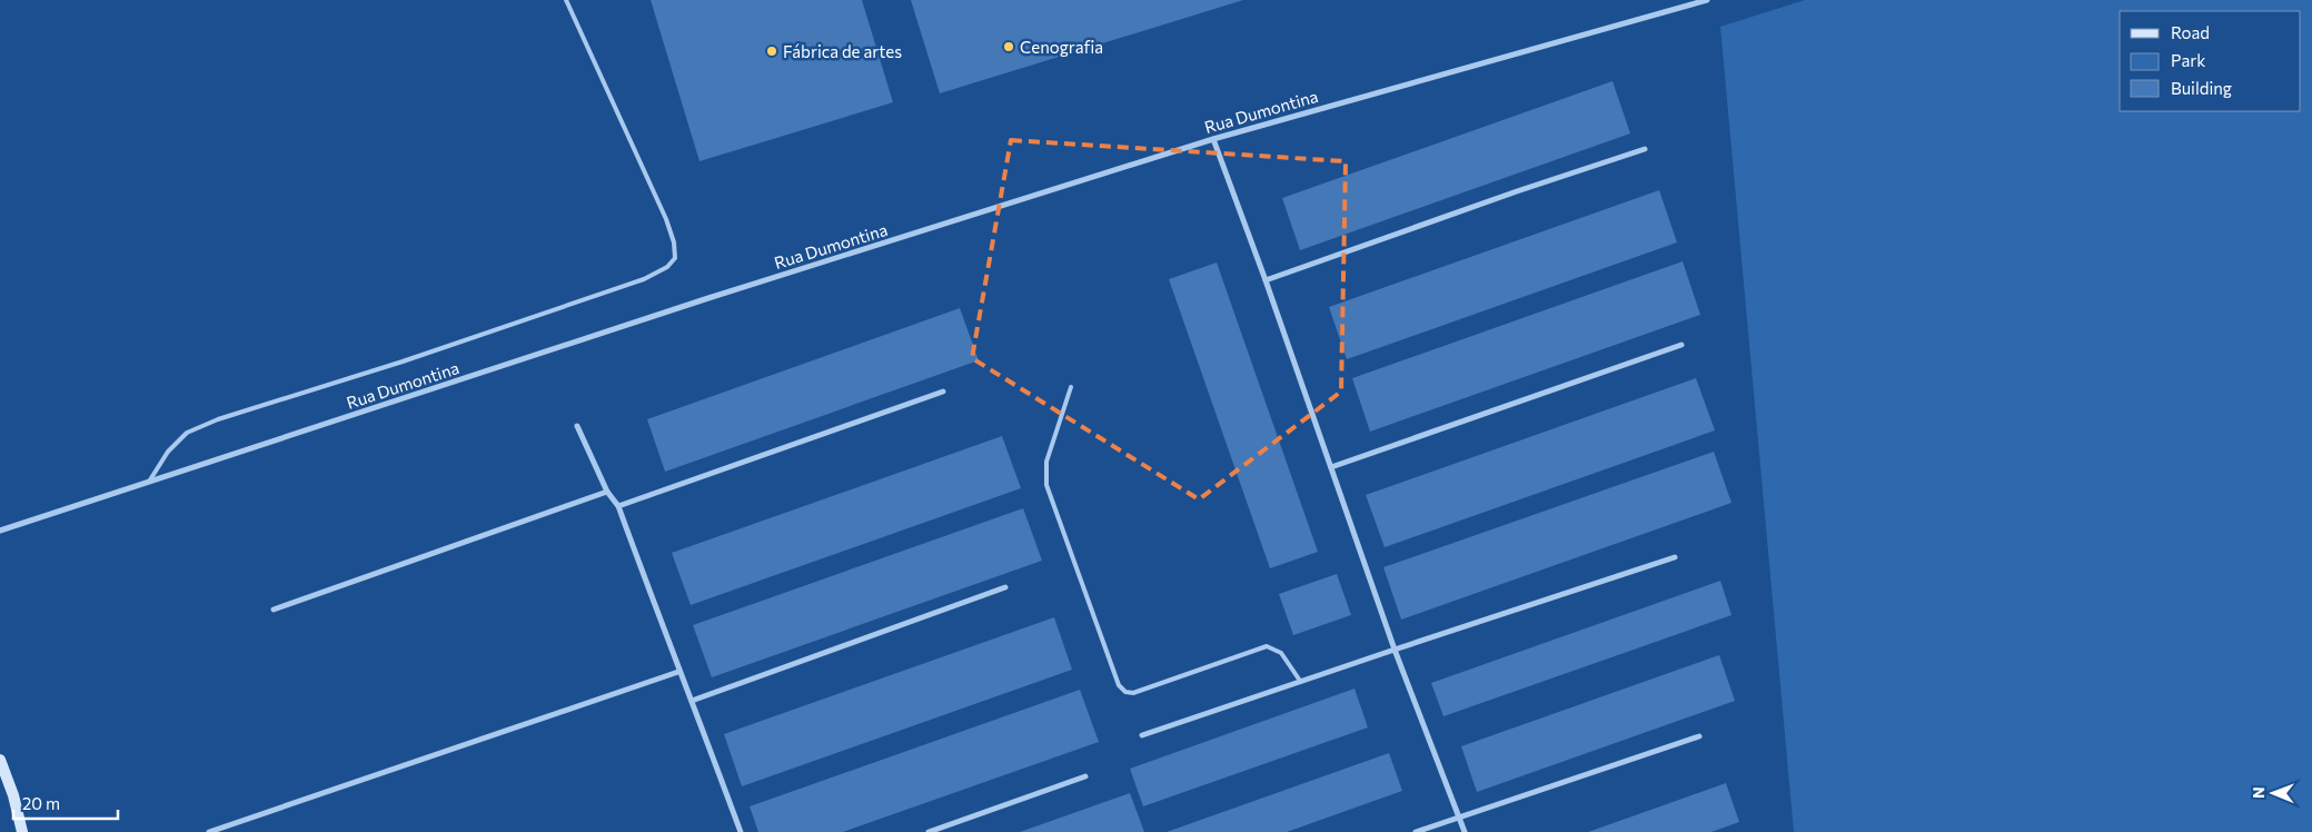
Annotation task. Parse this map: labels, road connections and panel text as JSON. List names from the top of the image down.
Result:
{
  "streets": {
    "street": ["Rua Dumontina"]
  },
  "places": ["Cenografia", "Fábrica de artes"],
  "legend": ["Road", "Park", "Building"],
  "scale_bar": "20 m",
  "north": "left"
}
